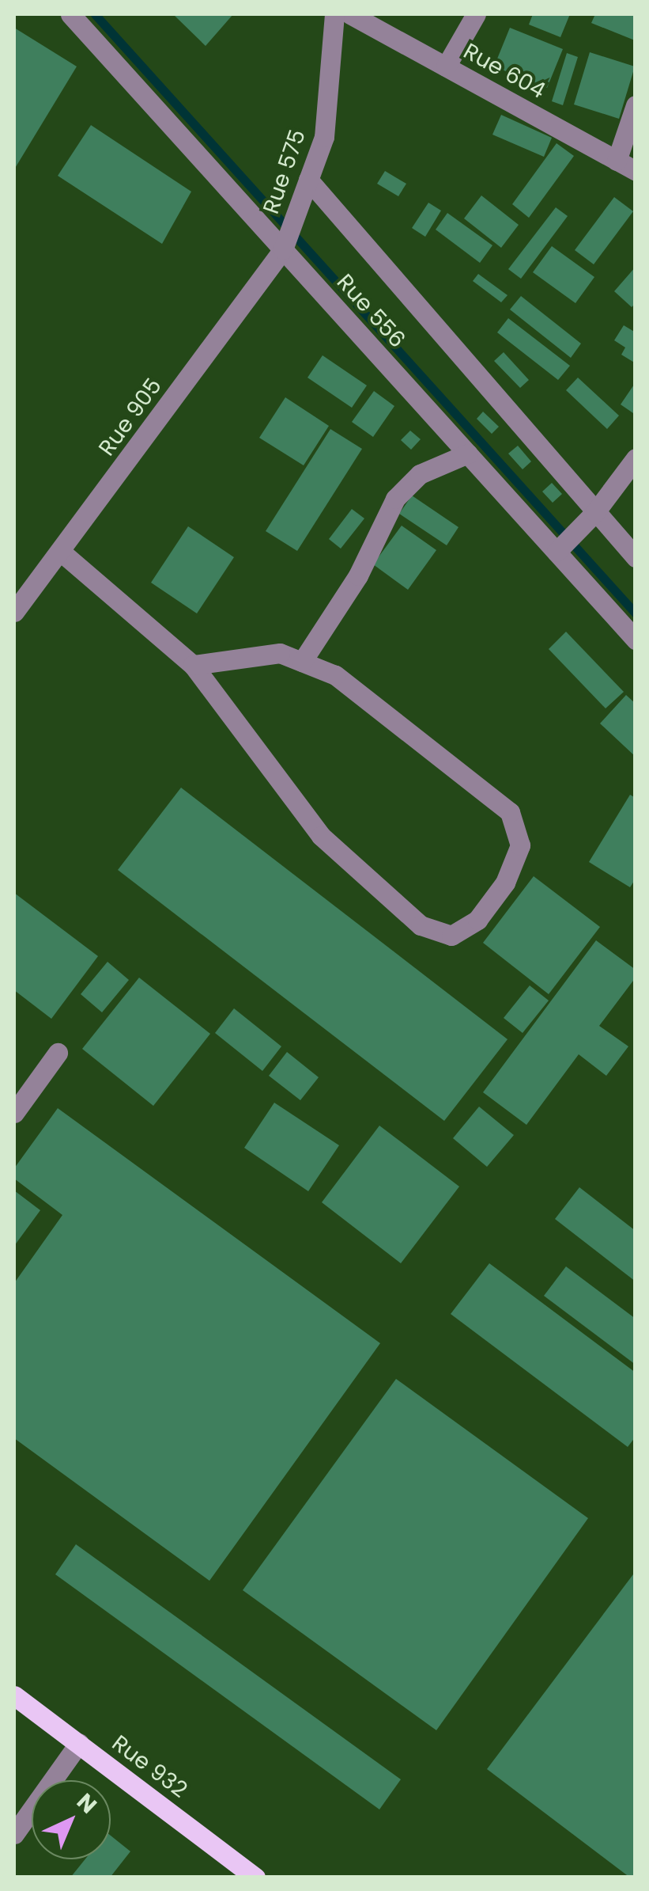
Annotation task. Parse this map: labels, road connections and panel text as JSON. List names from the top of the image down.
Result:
{
  "streets": {
    "main road": ["Rue 932"],
    "street": [
      "Rue 604",
      "Rue 575",
      "Rue 556",
      "Rue 905"
    ]
  },
  "crossings": [
    ["Rue 575", "Rue 556"],
    ["Rue 575", "Rue 905"],
    ["Rue 556", "Rue 905"]
  ],
  "north": "top right"
}
